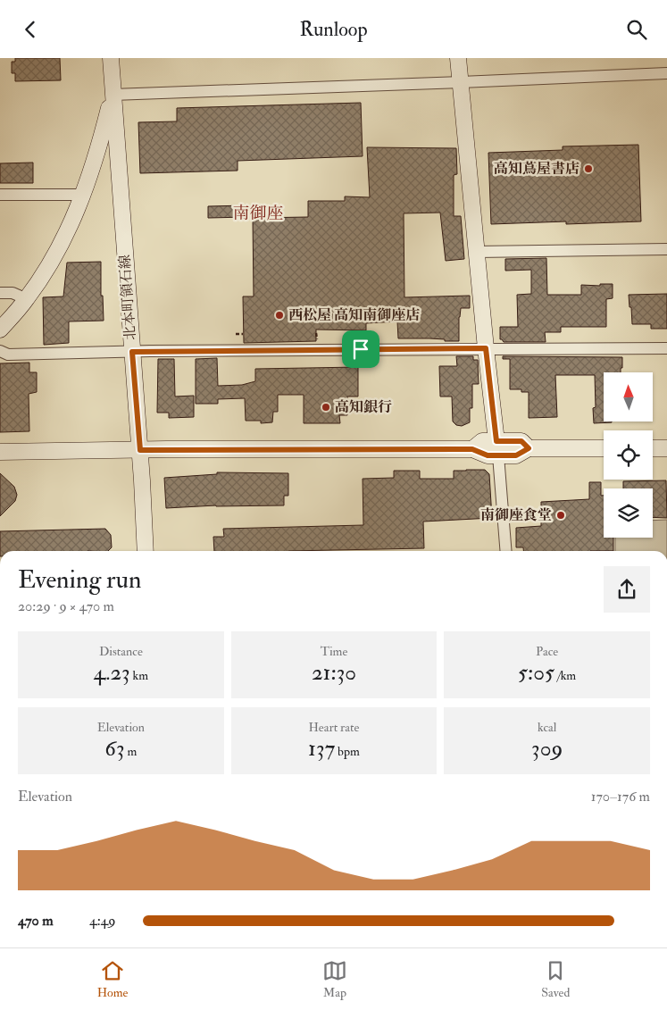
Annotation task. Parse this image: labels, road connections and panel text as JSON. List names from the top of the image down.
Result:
{
  "streets": {
    "main road": ["北本町領石線"]
  },
  "districts": ["南御座"],
  "places": [
    "高知蔦屋書店",
    "西松屋 高知南御座店",
    "高知銀行",
    "南御座食堂"
  ],
  "north": "top",
  "page": {
    "header": "Runloop",
    "heading": ["Evening run", "20:29 · 9 × 470 m"],
    "stats": [
      ["Distance", "4.23 km"],
      ["Time", "21:30"],
      ["Pace", "5:05 /km"],
      ["Elevation", "63 m"],
      ["Heart rate", "137 bpm"],
      ["kcal", "309"]
    ],
    "chart": ["Elevation", "170–176 m"],
    "list": [
      {
        "name": "470 m",
        "note": "4:49"
      }
    ],
    "tabs": ["Home", "Map", "Saved"]
  }
}
